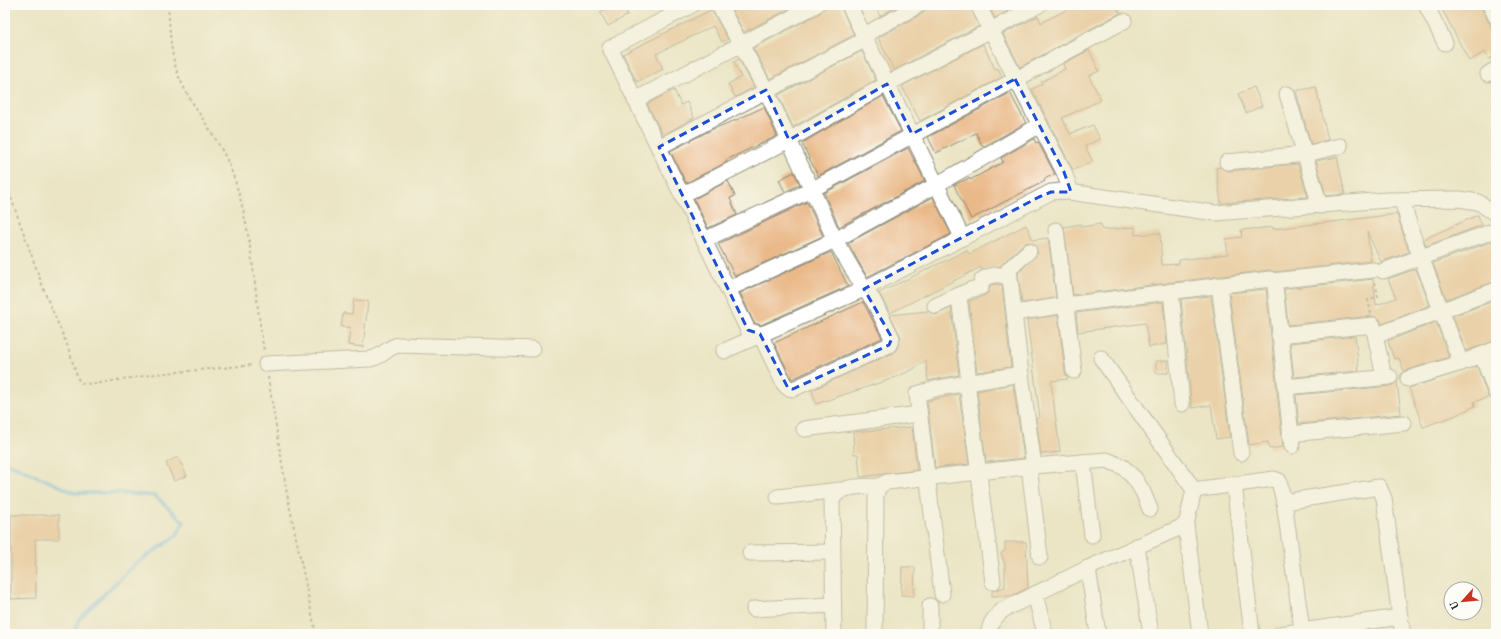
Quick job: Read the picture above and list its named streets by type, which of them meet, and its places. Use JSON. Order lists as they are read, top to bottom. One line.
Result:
{"north":"bottom left"}
